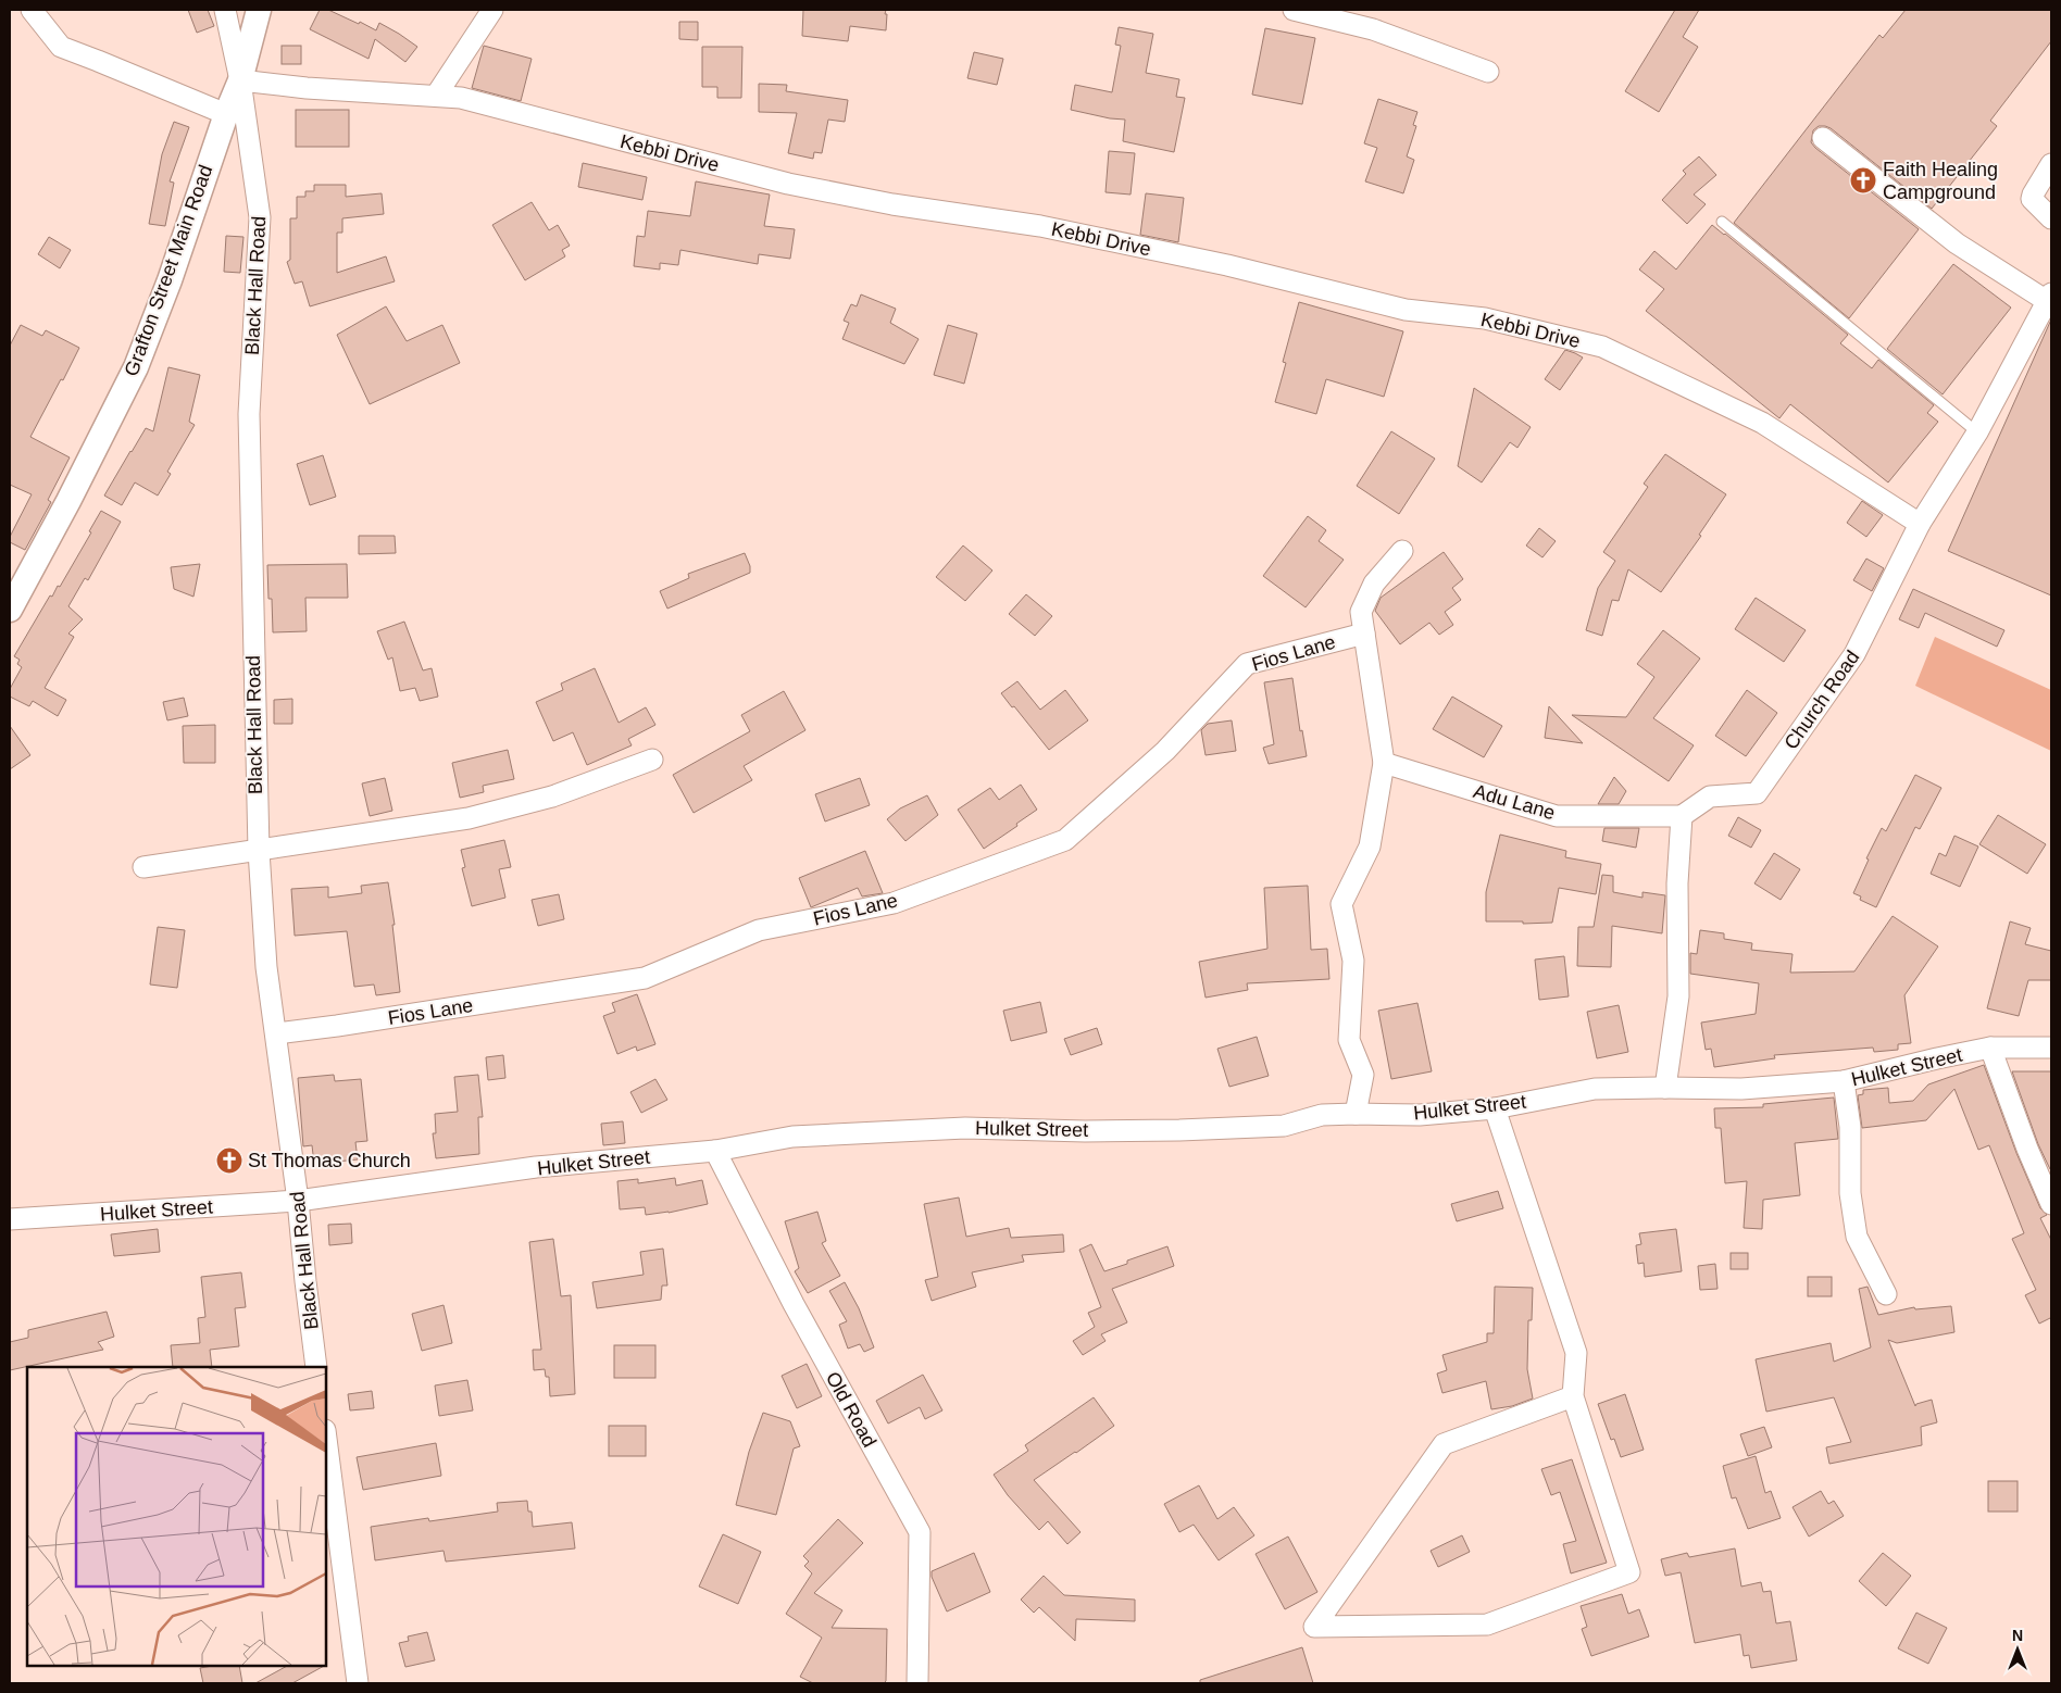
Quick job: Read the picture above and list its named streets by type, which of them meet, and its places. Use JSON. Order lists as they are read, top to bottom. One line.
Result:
{"streets":{"street":["Kebbi Drive","Grafton Street Main Road","Black Hall Road","Fios Lane","Church Road","Adu Lane","Hulket Street","Old Road"]},"crossings":[["Kebbi Drive","Grafton Street Main Road"],["Kebbi Drive","Black Hall Road"],["Kebbi Drive","Church Road"],["Grafton Street Main Road","Black Hall Road"],["Black Hall Road","Fios Lane"],["Black Hall Road","Hulket Street"],["Church Road","Adu Lane"],["Hulket Street","Old Road"]],"places":{"church":["Faith Healing Campground","St Thomas Church"]},"north":"top"}
